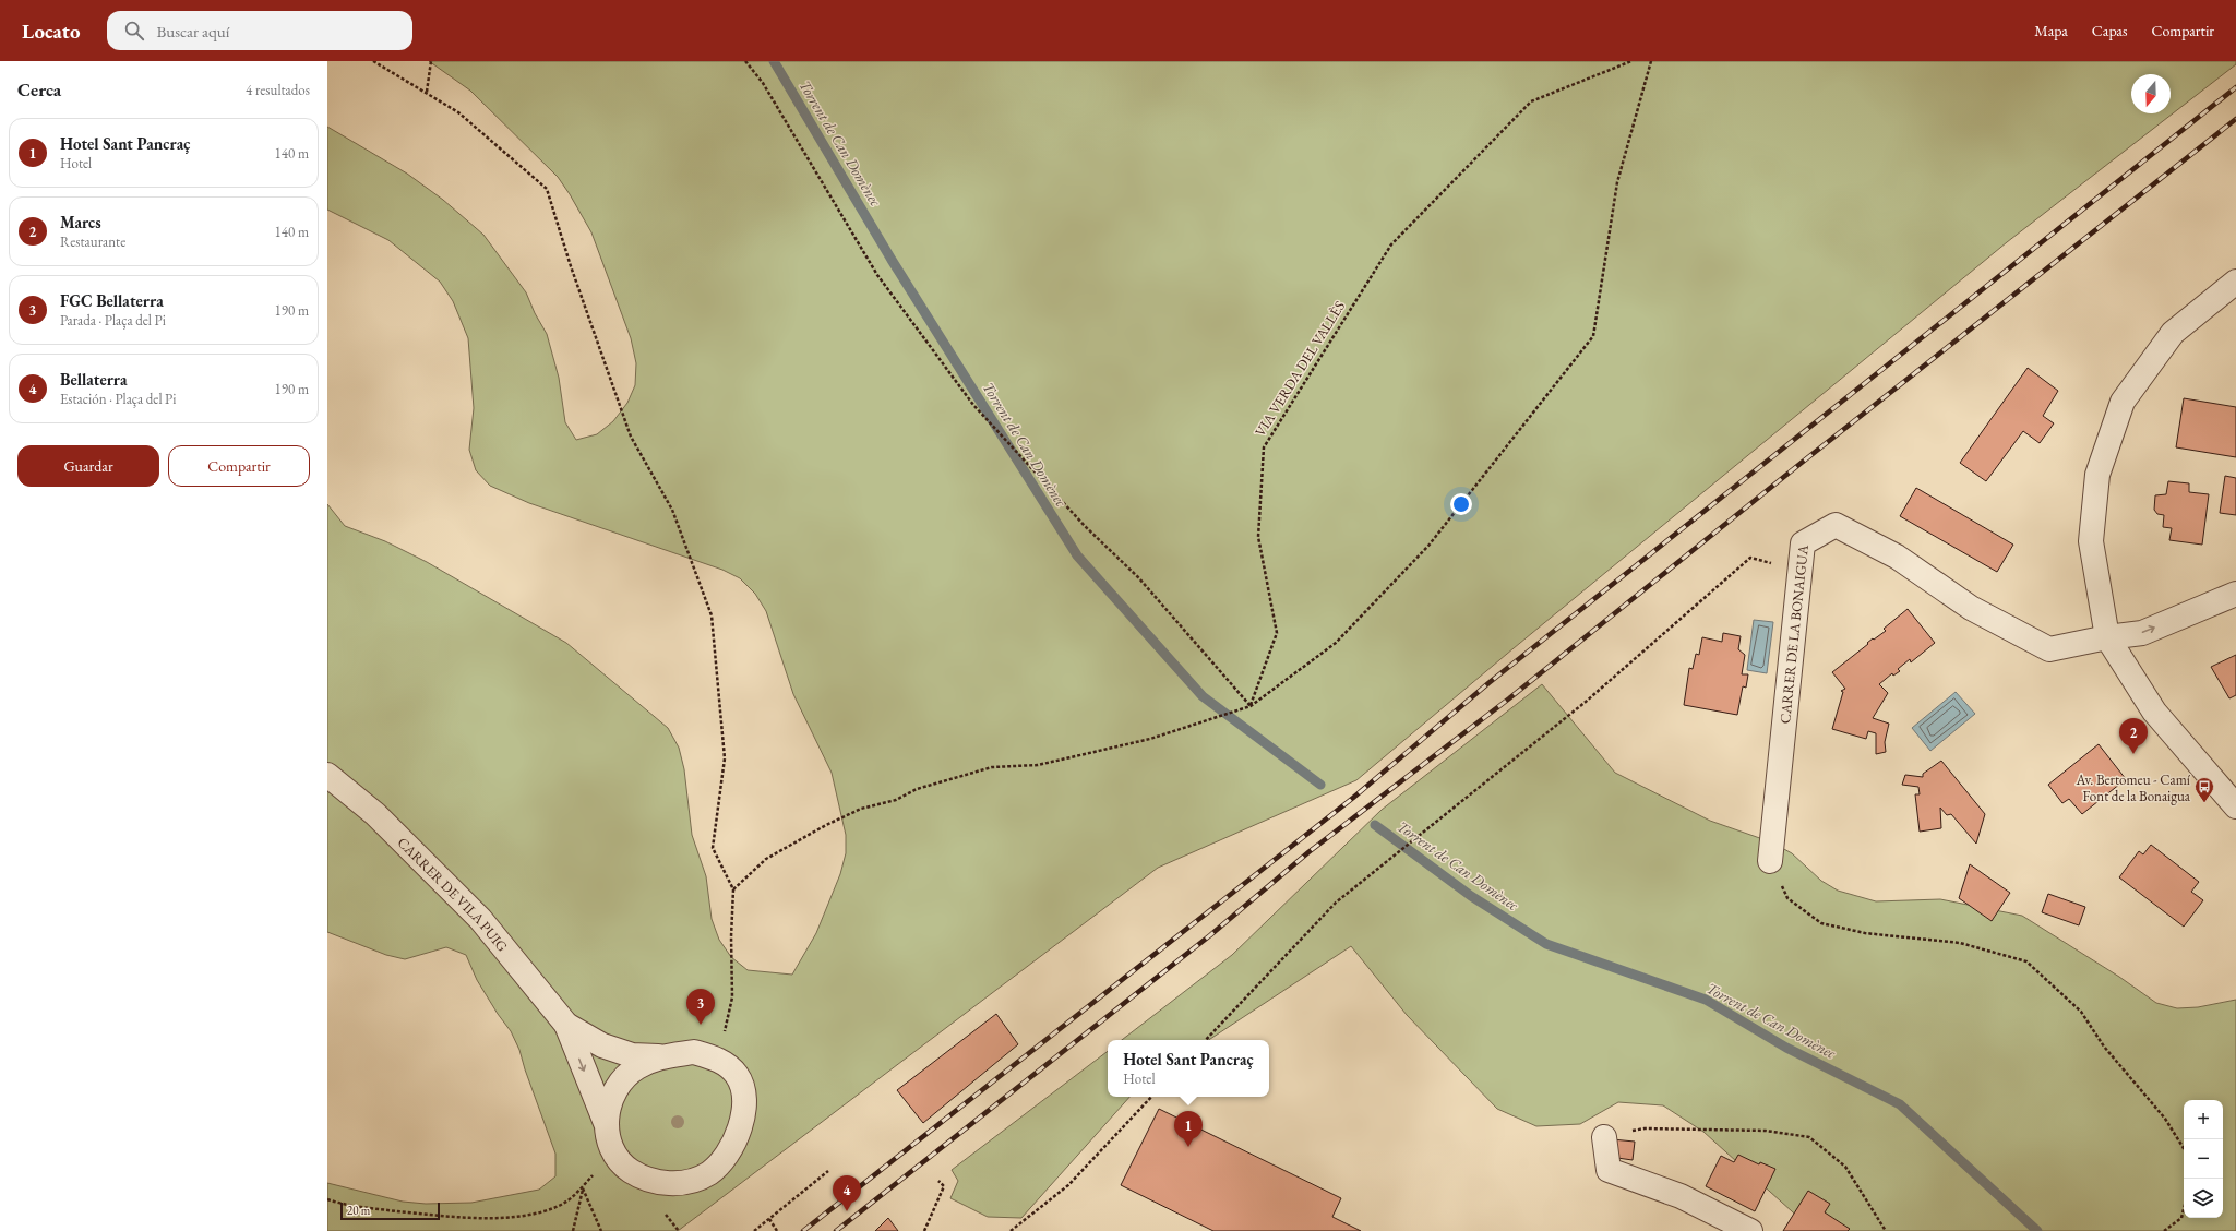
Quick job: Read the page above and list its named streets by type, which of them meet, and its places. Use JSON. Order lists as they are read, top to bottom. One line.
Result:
{"streets":{"street":["CARRER DE LA BONAIGUA","CARRER DE VILA PUIG"],"path":["VIA VERDA DEL VALLÈS"]},"water":["Torrent de Can Domènec"],"places":{"bus stop":["Av. Bertomeu - Camí Font de la Bonaigua"]},"scale_bar":"20 m","north":"bottom","page":{"header":"Locato","search":"Buscar aquí","nav":["Mapa","Capas","Compartir"],"heading":["Cerca","4 resultados"],"list":[{"mark":"1","name":"Hotel Sant Pancraç","note":"Hotel","value":"140 m"},{"mark":"2","name":"Marcs","note":"Restaurante","value":"140 m"},{"mark":"3","name":"FGC Bellaterra","note":"Parada · Plaça del Pi","value":"190 m"},{"mark":"4","name":"Bellaterra","note":"Estación · Plaça del Pi","value":"190 m"}],"buttons":["Guardar","Compartir"],"pins":["2","3","1","4"],"popup":["Hotel Sant Pancraç","Hotel"],"map_buttons":["+","−"],"scale":"20 m"}}
